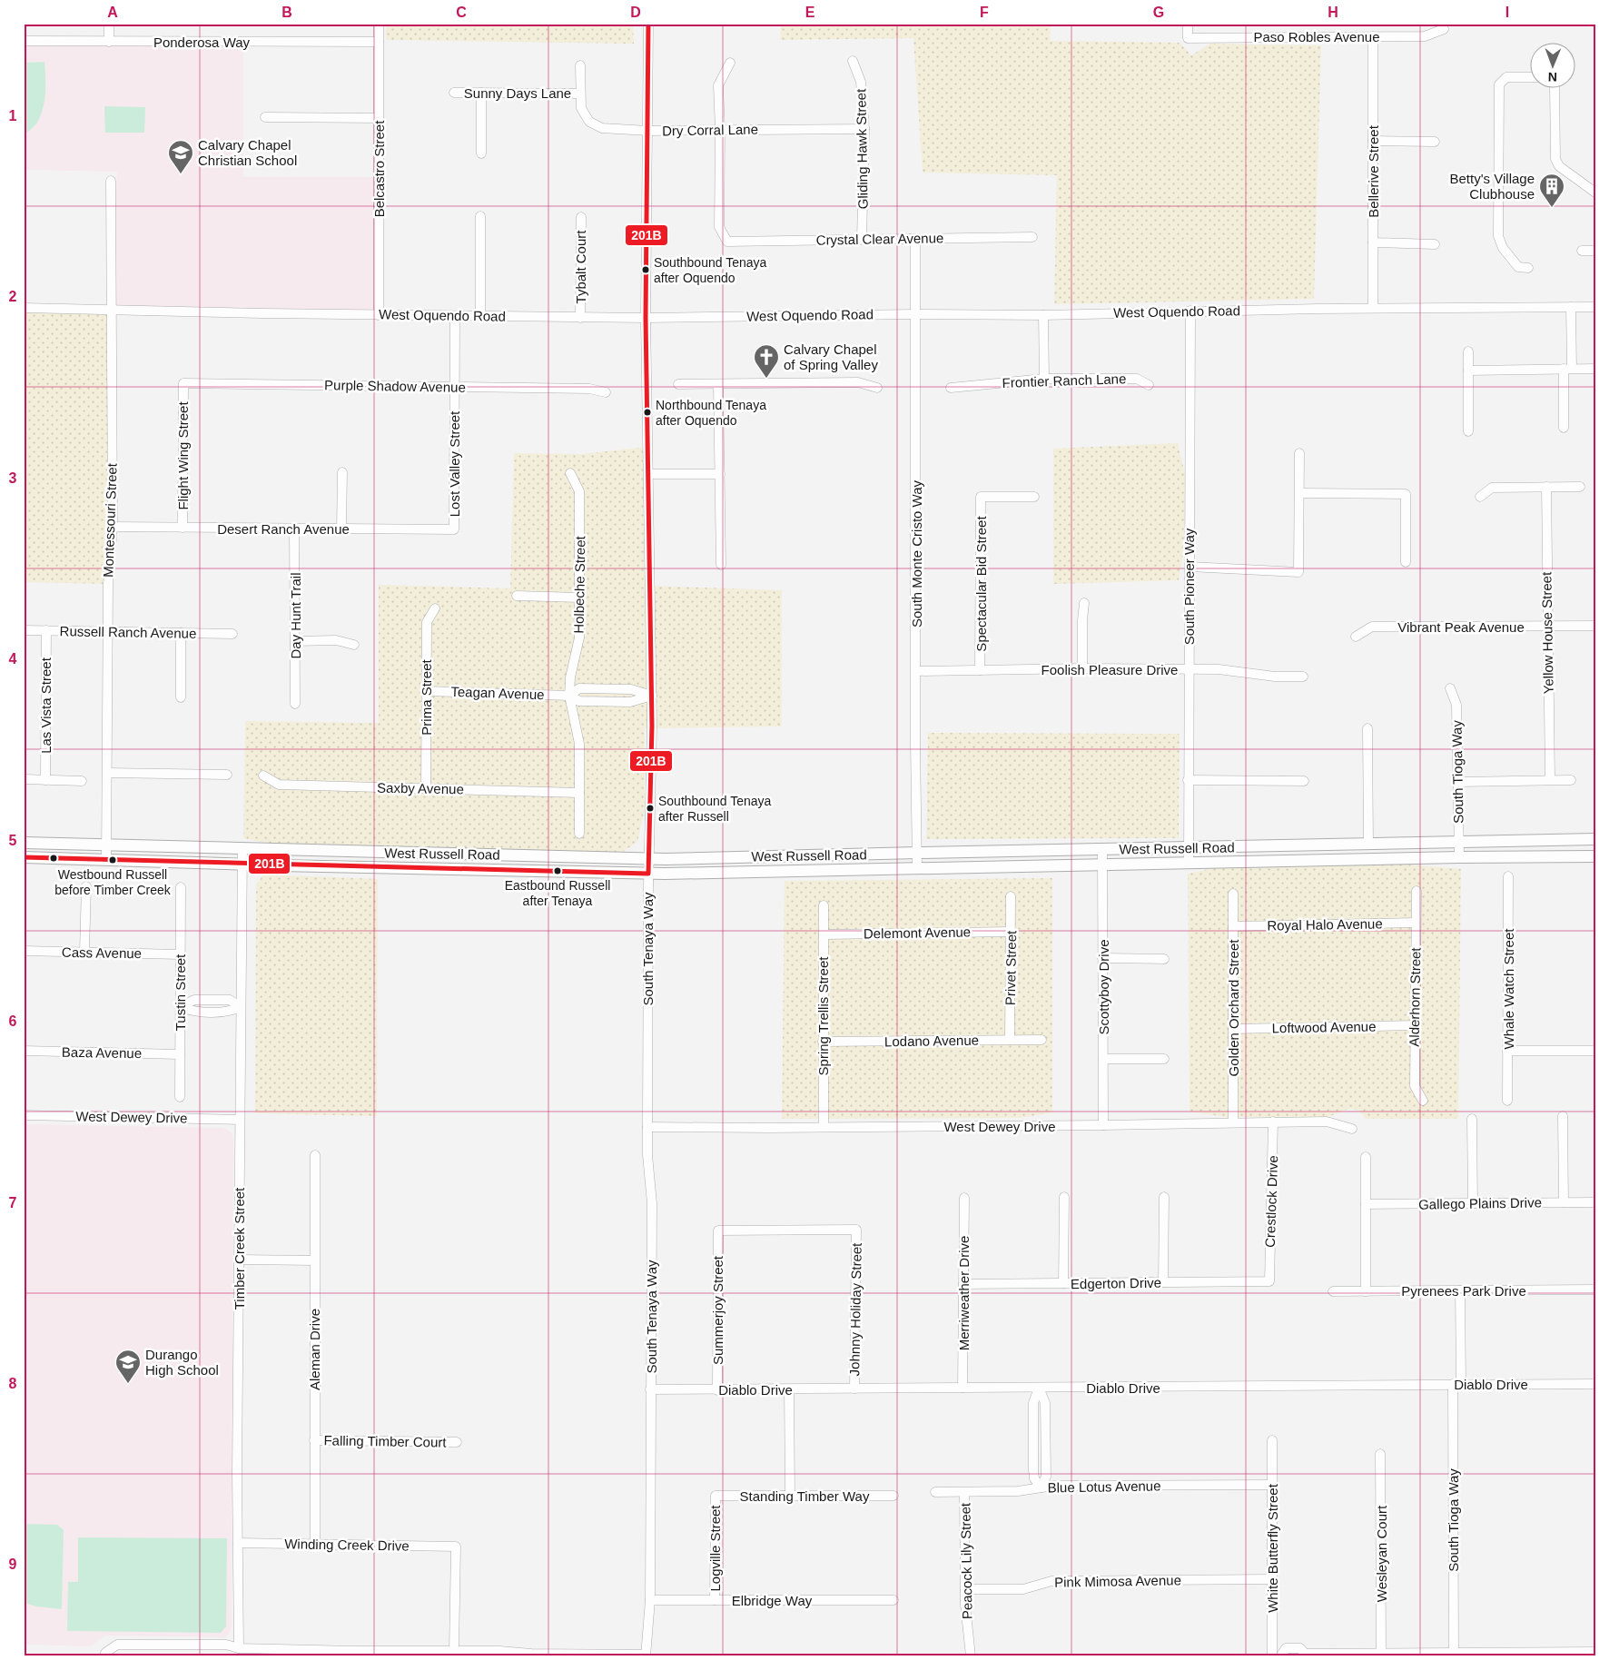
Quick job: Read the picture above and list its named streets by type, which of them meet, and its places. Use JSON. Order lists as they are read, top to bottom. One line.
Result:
{"streets":{"main road":["West Russell Road"],"street":["Paso Robles Avenue","Ponderosa Way","Sunny Days Lane","Dry Corral Lane","Gliding Hawk Street","Belcastro Street","Bellerive Street","Crystal Clear Avenue","Tybalt Court","West Oquendo Road","Frontier Ranch Lane","Purple Shadow Avenue","Flight Wing Street","Lost Valley Street","Montessouri Street","Desert Ranch Avenue","South Monte Cristo Way","Spectacular Bid Street","Holbeche Street","South Pioneer Way","Day Hunt Trail","Vibrant Peak Avenue","Russell Ranch Avenue","Yellow House Street","Foolish Pleasure Drive","Teagan Avenue","Prima Street","Las Vista Street","South Tioga Way","Saxby Avenue","Royal Halo Avenue","Delemont Avenue","South Tenaya Way","Cass Avenue","Privet Street","Scottyboy Drive","Whale Watch Street","Tustin Street","Alderhorn Street","Golden Orchard Street","Spring Trellis Street","Loftwood Avenue","Lodano Avenue","Baza Avenue","West Dewey Drive","Crestlock Drive","Gallego Plains Drive","Timber Creek Street","Edgerton Drive","Pyrenees Park Drive","Merriweather Drive","Johnny Holiday Street","Summerjoy Street","Aleman Drive","Diablo Drive","Falling Timber Court","Blue Lotus Avenue","Standing Timber Way","Winding Creek Drive","Logville Street","White Butterfly Street","Wesleyan Court","Peacock Lily Street","Pink Mimosa Avenue","Elbridge Way"]},"crossings":[["Paso Robles Avenue","Bellerive Street"],["Ponderosa Way","Belcastro Street"],["Sunny Days Lane","Dry Corral Lane"],["Dry Corral Lane","Gliding Hawk Street"],["Dry Corral Lane","Crystal Clear Avenue"],["Dry Corral Lane","South Tenaya Way"],["Gliding Hawk Street","Crystal Clear Avenue"],["Belcastro Street","West Oquendo Road"],["Bellerive Street","West Oquendo Road"],["Crystal Clear Avenue","South Monte Cristo Way"],["Tybalt Court","West Oquendo Road"],["West Oquendo Road","Lost Valley Street"],["West Oquendo Road","Montessouri Street"],["West Oquendo Road","South Monte Cristo Way"],["West Oquendo Road","South Pioneer Way"],["West Oquendo Road","South Tenaya Way"],["Purple Shadow Avenue","Flight Wing Street"],["Purple Shadow Avenue","Lost Valley Street"],["Flight Wing Street","Desert Ranch Avenue"],["Lost Valley Street","Desert Ranch Avenue"],["Montessouri Street","Desert Ranch Avenue"],["Montessouri Street","Russell Ranch Avenue"],["Montessouri Street","West Russell Road"],["Desert Ranch Avenue","Day Hunt Trail"],["South Monte Cristo Way","Foolish Pleasure Drive"],["South Monte Cristo Way","West Russell Road"],["Spectacular Bid Street","Foolish Pleasure Drive"],["Holbeche Street","Teagan Avenue"],["Holbeche Street","Saxby Avenue"],["South Pioneer Way","Foolish Pleasure Drive"],["South Pioneer Way","West Russell Road"],["Vibrant Peak Avenue","Yellow House Street"],["Russell Ranch Avenue","Las Vista Street"],["Teagan Avenue","Prima Street"],["Teagan Avenue","South Tenaya Way"],["Prima Street","Saxby Avenue"],["South Tioga Way","West Russell Road"],["South Tioga Way","Pyrenees Park Drive"],["South Tioga Way","Diablo Drive"],["West Russell Road","South Tenaya Way"],["West Russell Road","Scottyboy Drive"],["West Russell Road","Timber Creek Street"],["Royal Halo Avenue","Alderhorn Street"],["Royal Halo Avenue","Golden Orchard Street"],["Delemont Avenue","Privet Street"],["Delemont Avenue","Spring Trellis Street"],["South Tenaya Way","West Dewey Drive"],["South Tenaya Way","Diablo Drive"],["South Tenaya Way","Elbridge Way"],["Cass Avenue","Tustin Street"],["Privet Street","Lodano Avenue"],["Scottyboy Drive","West Dewey Drive"],["Tustin Street","Baza Avenue"],["Alderhorn Street","Loftwood Avenue"],["Golden Orchard Street","Loftwood Avenue"],["Golden Orchard Street","West Dewey Drive"],["Spring Trellis Street","Lodano Avenue"],["Spring Trellis Street","West Dewey Drive"],["West Dewey Drive","Crestlock Drive"],["West Dewey Drive","Timber Creek Street"],["Crestlock Drive","Edgerton Drive"],["Timber Creek Street","Winding Creek Drive"],["Edgerton Drive","Merriweather Drive"],["Merriweather Drive","Diablo Drive"],["Johnny Holiday Street","Summerjoy Street"],["Johnny Holiday Street","Diablo Drive"],["Summerjoy Street","Diablo Drive"],["Aleman Drive","Falling Timber Court"],["Aleman Drive","Winding Creek Drive"],["Blue Lotus Avenue","White Butterfly Street"],["Blue Lotus Avenue","Peacock Lily Street"],["Standing Timber Way","Logville Street"],["Logville Street","Elbridge Way"],["White Butterfly Street","Pink Mimosa Avenue"],["Peacock Lily Street","Pink Mimosa Avenue"]],"places":{"school or university":["Calvary Chapel Christian School","Durango High School"],"building":["Betty's Village Clubhouse"],"other":["Southbound Tenaya after Oquendo","Northbound Tenaya after Oquendo","Southbound Tenaya after Russell","Westbound Russell before Timber Creek","Eastbound Russell after Tenaya"],"church":["Calvary Chapel of Spring Valley"]},"lines":["transit line 201B"],"north":"bottom","grid":{"columns":["A","B","C","D","E","F","G","H","I"],"rows":["1","2","3","4","5","6","7","8","9"]}}
